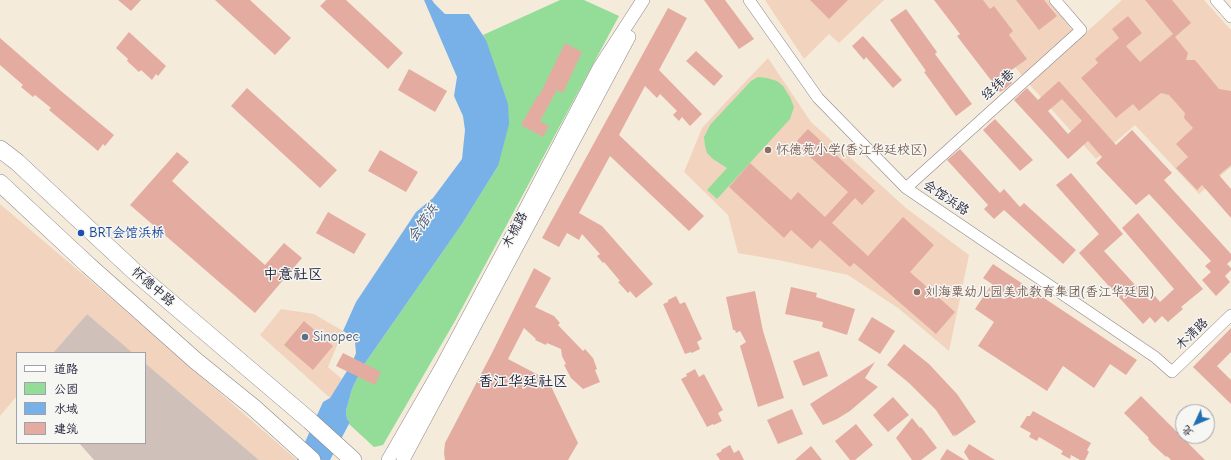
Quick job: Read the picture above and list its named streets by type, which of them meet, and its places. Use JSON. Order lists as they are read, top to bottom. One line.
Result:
{"streets":{"main road":["怀德中路"],"street":["经纬巷","会馆浜路","木梳路","木清路"]},"crossings":[["经纬巷","会馆浜路"],["会馆浜路","木清路"]],"districts":["中意社区","香江华廷社区"],"water":["会馆浜"],"places":["怀德苑小学(香江华廷校区)","BRT会馆浜桥","刘海粟幼儿园美术教育集团(香江华廷园)","Sinopec"],"legend":["道路","公园","水域","建筑"],"north":"bottom left"}
